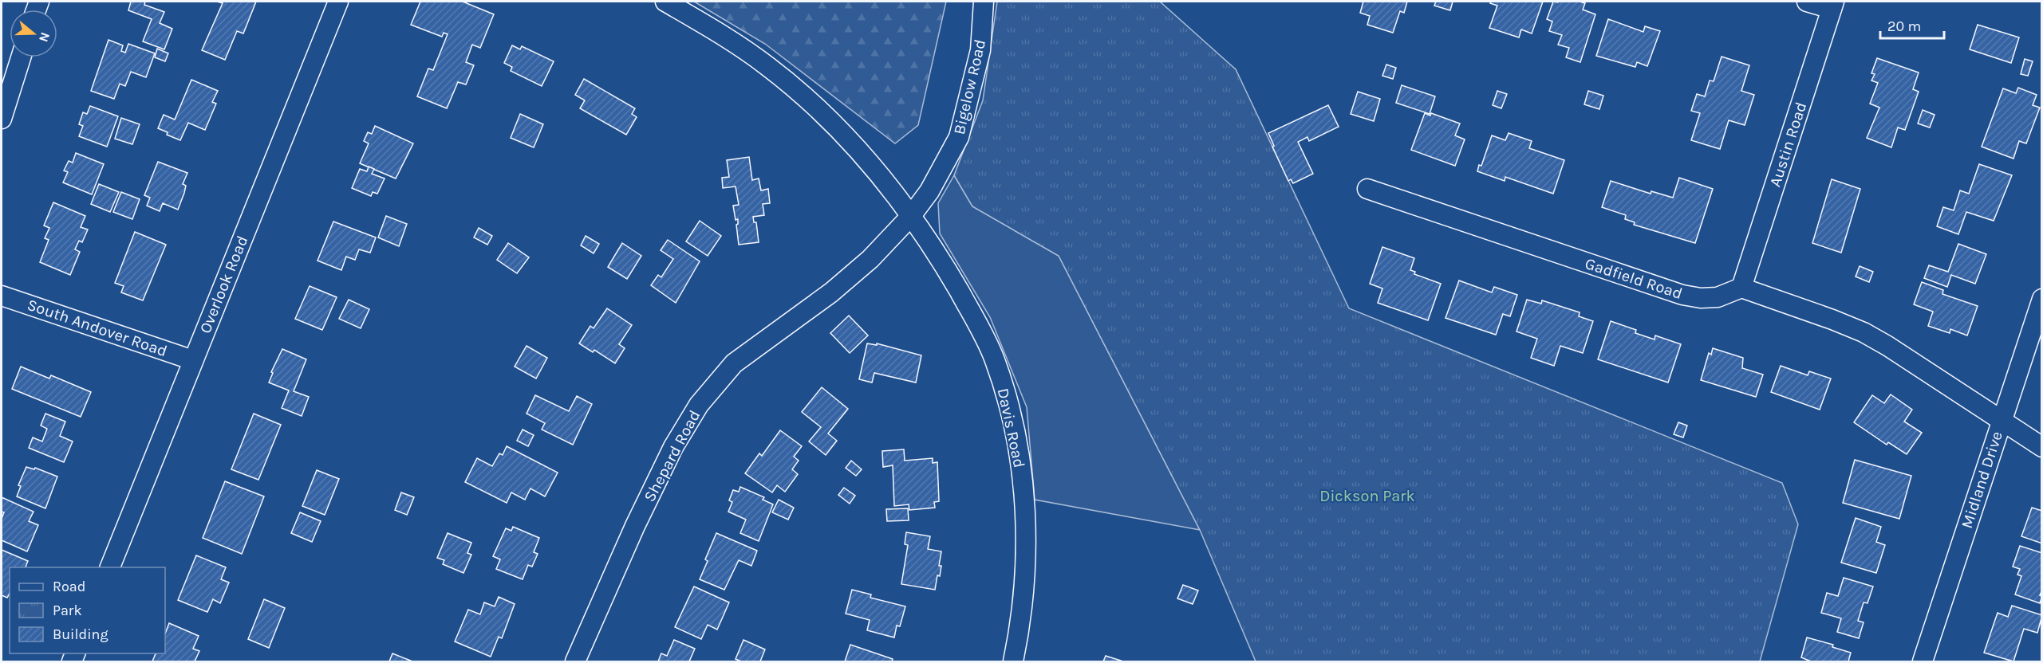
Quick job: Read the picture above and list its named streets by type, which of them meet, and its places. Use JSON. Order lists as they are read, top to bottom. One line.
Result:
{"streets":{"street":["Bigelow Road","Austin Road","Gadfield Road","Overlook Road","South Andover Road","Davis Road","Shepard Road","Midland Drive"]},"crossings":[["Bigelow Road","Davis Road"],["Bigelow Road","Shepard Road"],["Austin Road","Gadfield Road"],["Overlook Road","South Andover Road"],["Davis Road","Shepard Road"]],"parks":["Dickson Park"],"legend":["Road","Park","Building"],"scale_bar":"20 m","north":"right"}
